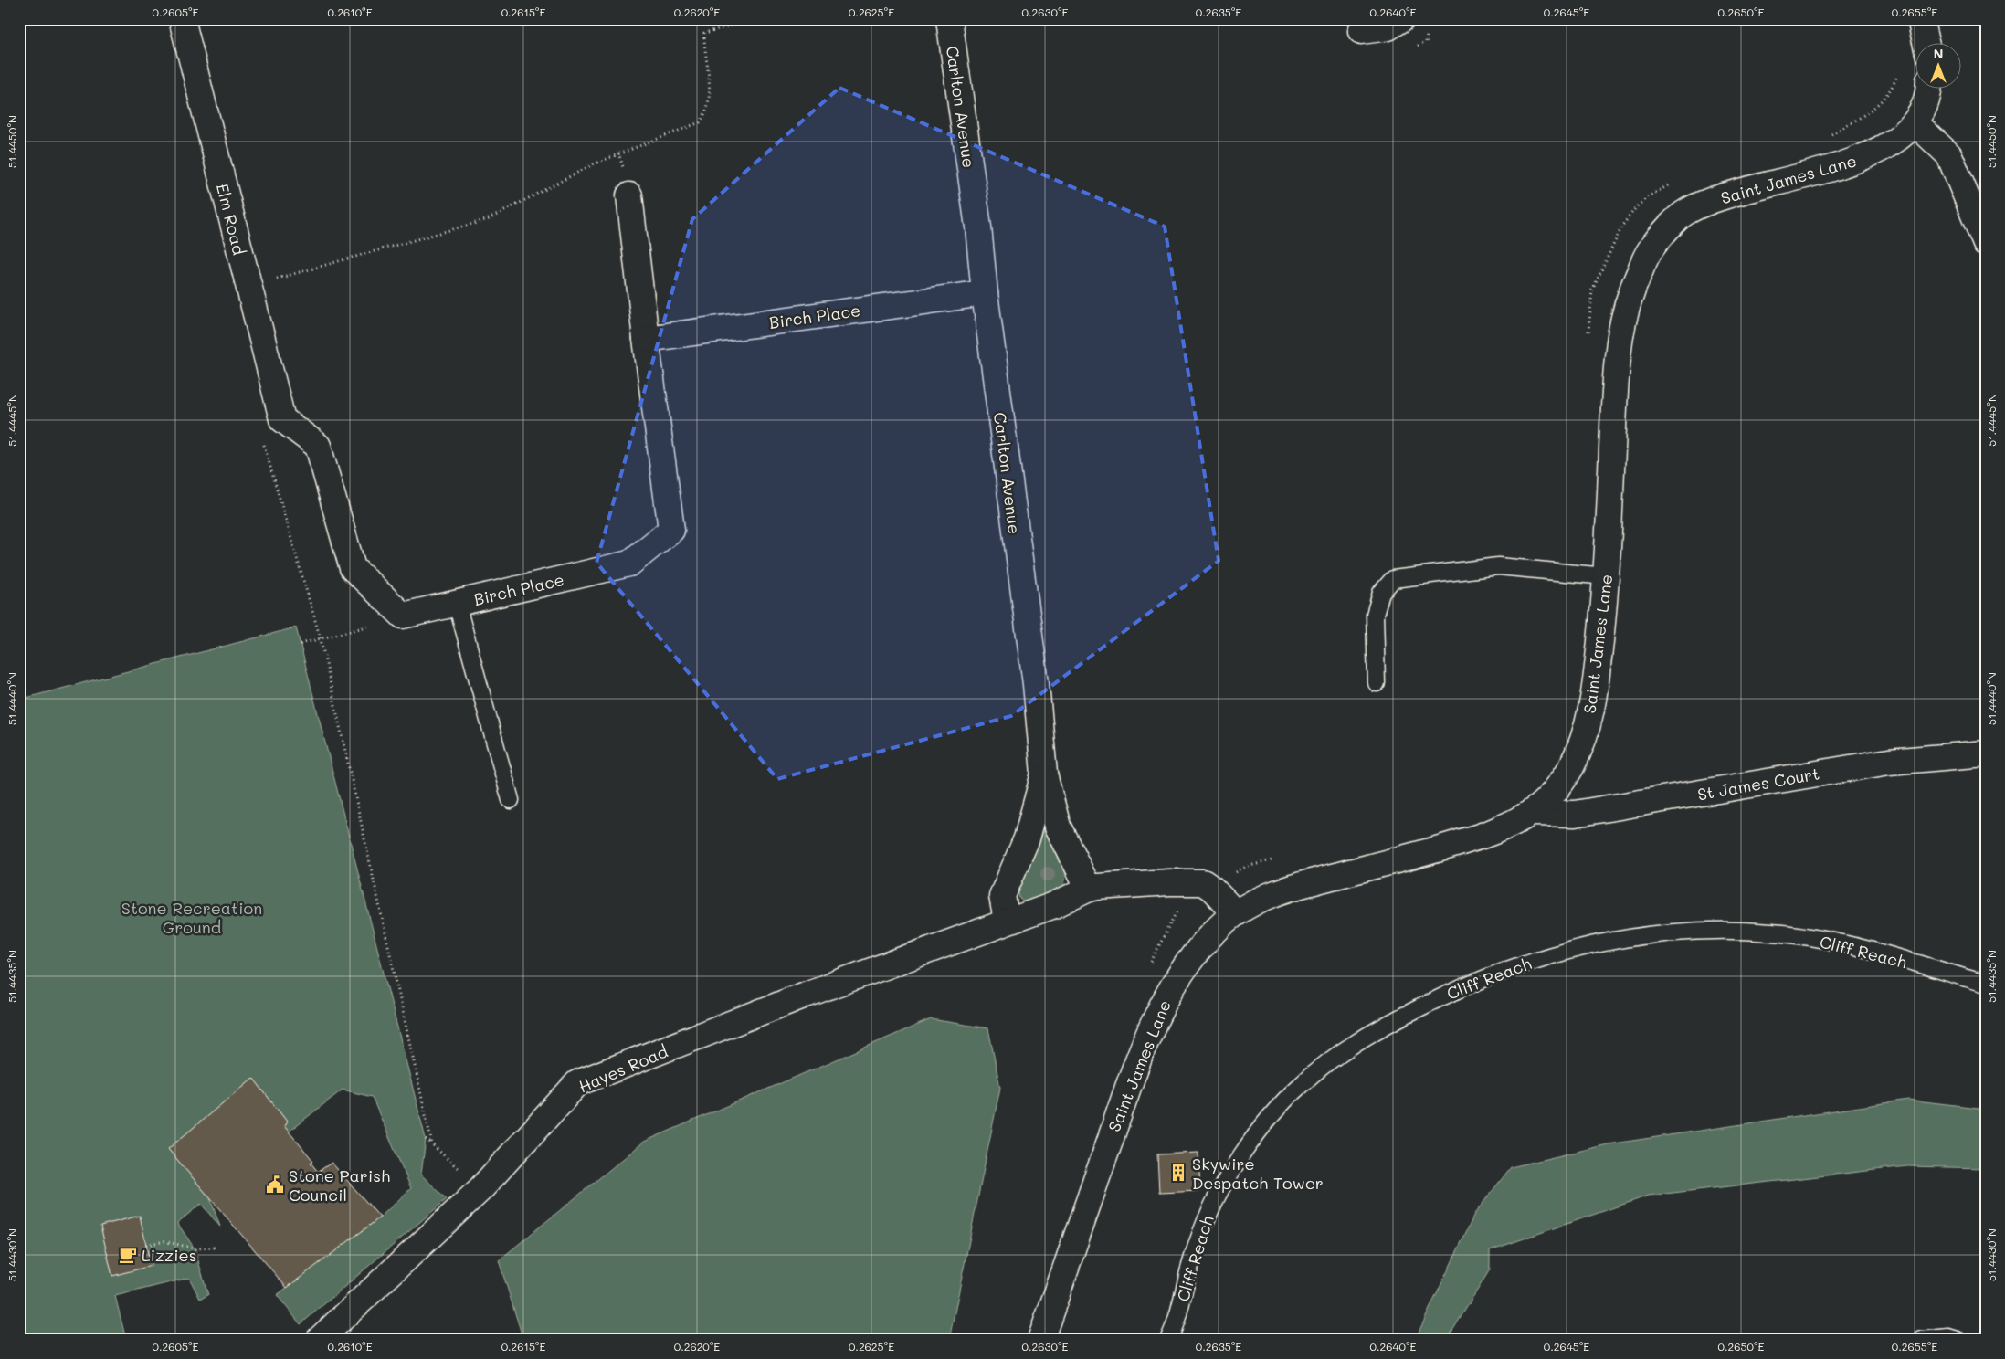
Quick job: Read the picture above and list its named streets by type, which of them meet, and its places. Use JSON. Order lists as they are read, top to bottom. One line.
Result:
{"streets":{"street":["Carlton Avenue","Saint James Lane","Elm Road","Birch Place","St James Court","Hayes Road"],"lane":["Cliff Reach"]},"crossings":[["Carlton Avenue","Birch Place"],["Carlton Avenue","Hayes Road"],["Saint James Lane","St James Court"]],"parks":["Stone Recreation Ground"],"places":{"building":["Skywire Despatch Tower"],"public building":["Stone Parish Council"],"cafe":["Lizzies"]},"north":"top","coordinates":["0.2605°E","0.2610°E","0.2615°E","0.2620°E","0.2625°E","0.2630°E","0.2635°E","0.2640°E","0.2645°E","0.2650°E","0.2655°E","51.4450°N","51.4445°N","51.4440°N","51.4435°N","51.4430°N"]}
